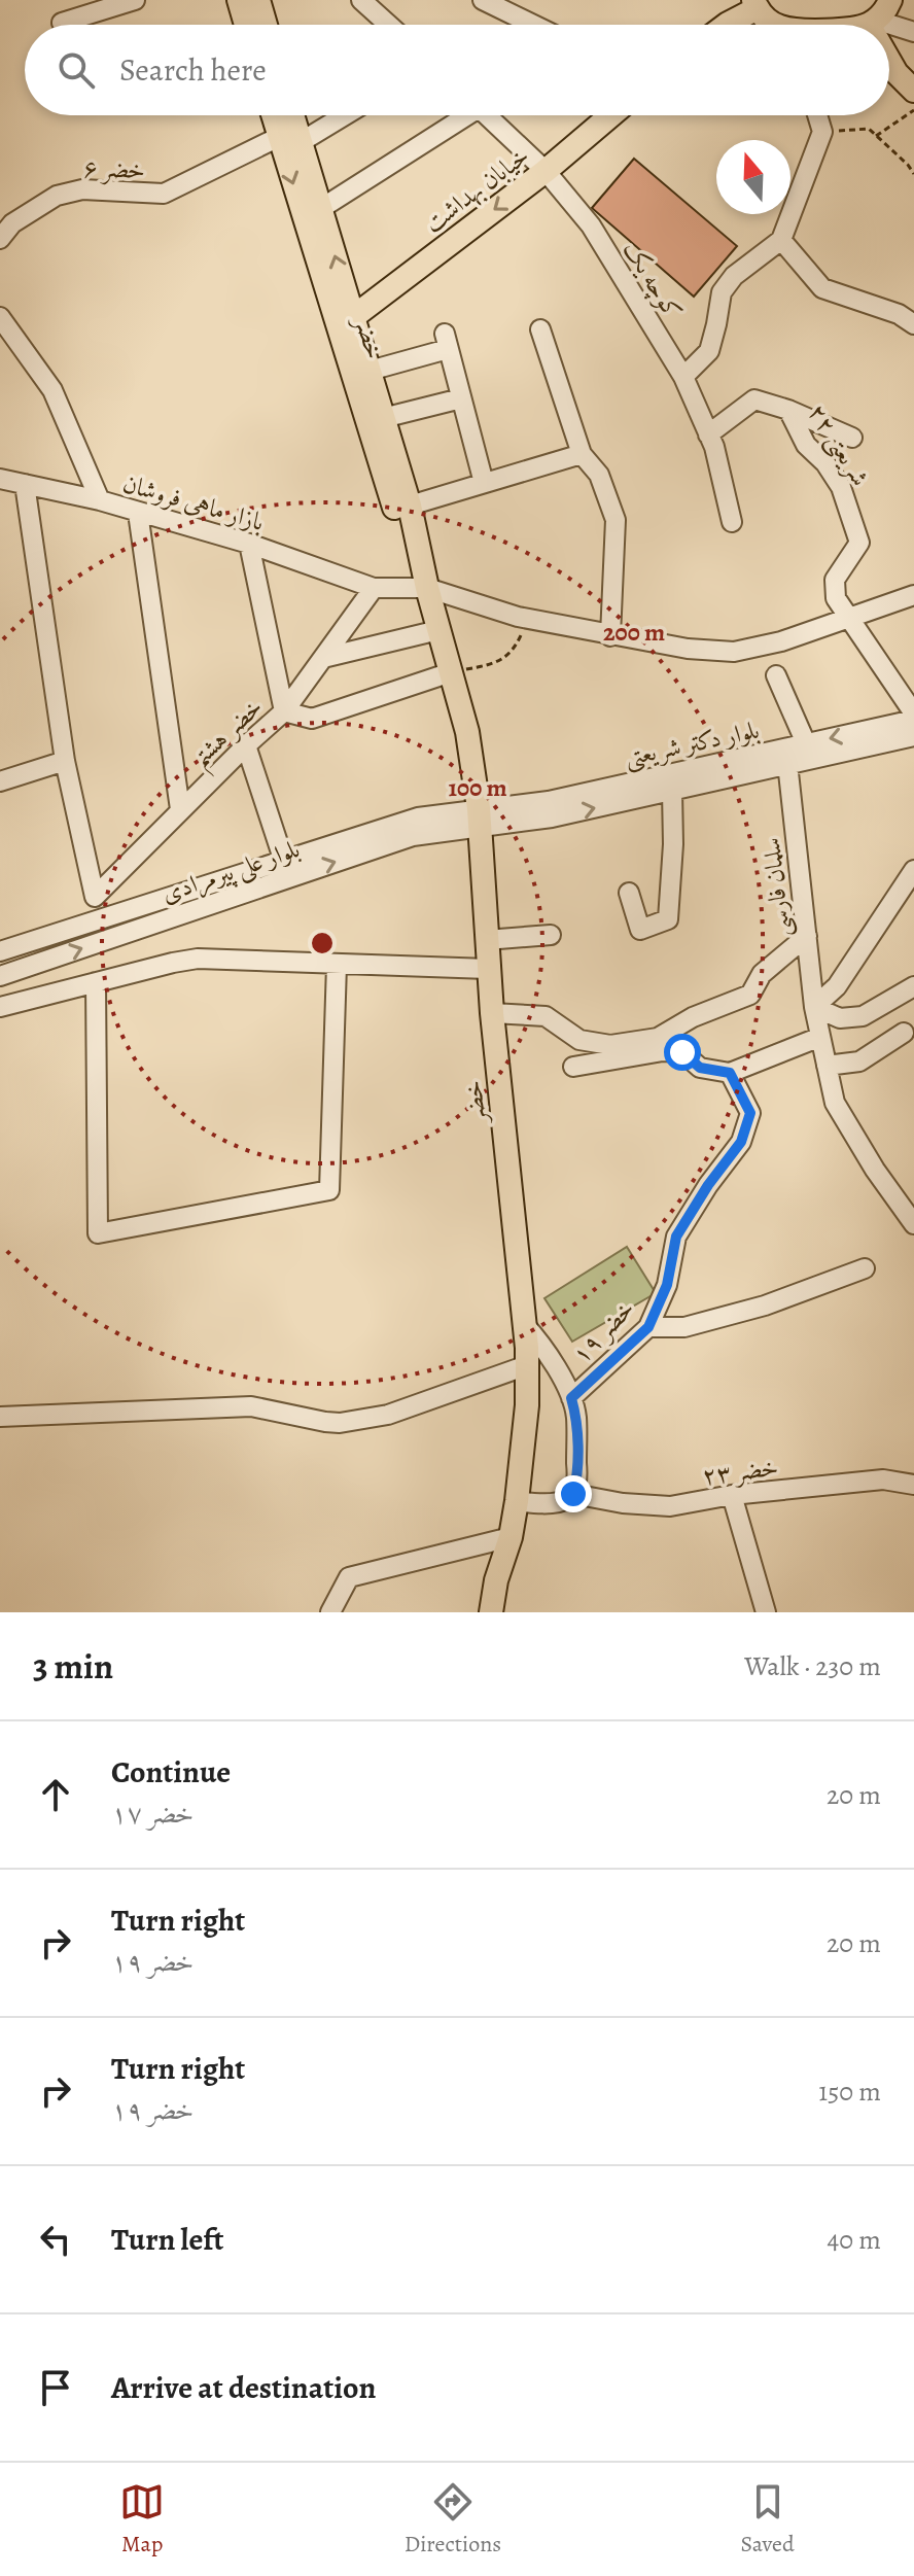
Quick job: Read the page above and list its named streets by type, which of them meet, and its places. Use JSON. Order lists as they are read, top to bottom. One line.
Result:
{"streets":{"main road":["خیابان بهداشت","خضر"],"street":["خضر ۶","کوچه یک","شریعتی ۲۲","بازار ماهی فروشان","خضر هشتم","بلوار دکتر شریعتی","بلوار علی پیرمرادی","سلمان فارسی","خضر ۱۹","خضر ۲۳"]},"crossings":[["خضر ۶","خضر"],["خیابان بهداشت","کوچه یک"],["خیابان بهداشت","خضر"],["کوچه یک","شریعتی ۲۲"],["خضر","بازار ماهی فروشان"],["خضر","بلوار دکتر شریعتی"],["خضر","بلوار علی پیرمرادی"],["شریعتی ۲۲","بازار ماهی فروشان"],["شریعتی ۲۲","بلوار دکتر شریعتی"],["بازار ماهی فروشان","خضر هشتم"],["بلوار دکتر شریعتی","بلوار علی پیرمرادی"],["بلوار دکتر شریعتی","سلمان فارسی"]],"one_way":["خیابان بهداشت"],"north":"top","page":{"search":"Search here","heading":["3 min","Walk · 230 m"],"list":[["Continue","خضر ۱۷","20 m"],["Turn right","خضر ۱۹","20 m"],["Turn right","خضر ۱۹","150 m"],["Turn left","40 m"],"Arrive at destination"],"nav":["Map","Directions","Saved"]},"rings":["200 m","100 m"]}
